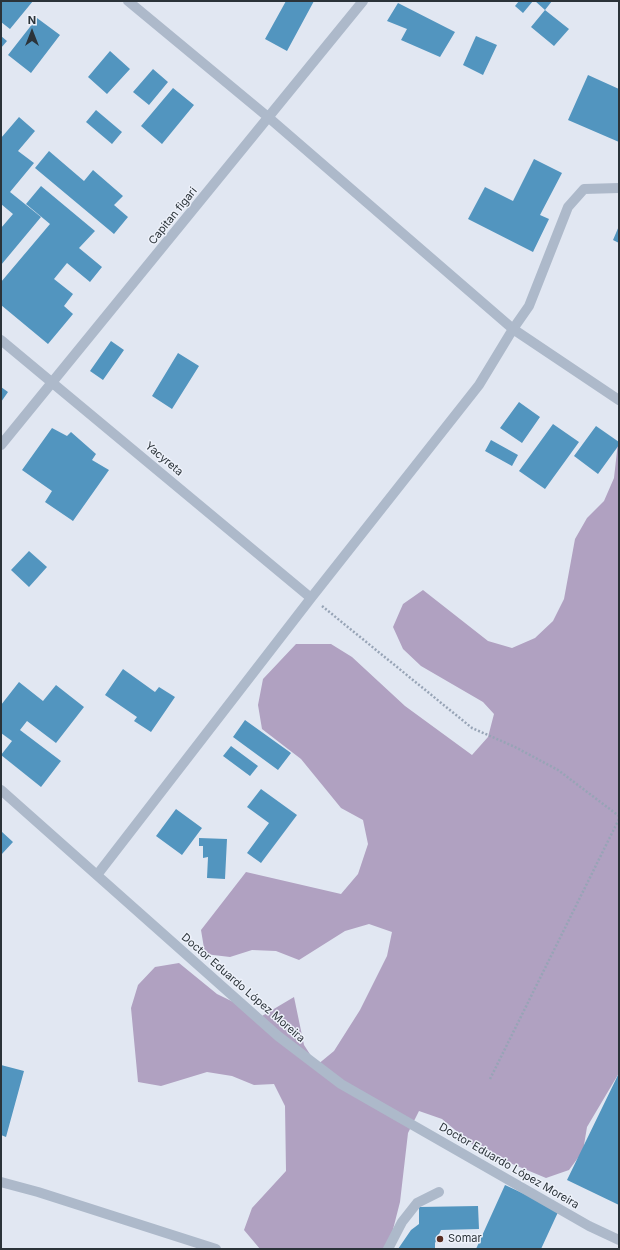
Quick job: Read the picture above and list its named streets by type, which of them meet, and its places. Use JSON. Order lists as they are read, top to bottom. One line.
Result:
{"streets":{"street":["Capitan figari","Yacyreta","Doctor Eduardo López Moreira"]},"crossings":[["Capitan figari","Yacyreta"]],"places":["Somar"],"north":"top"}
